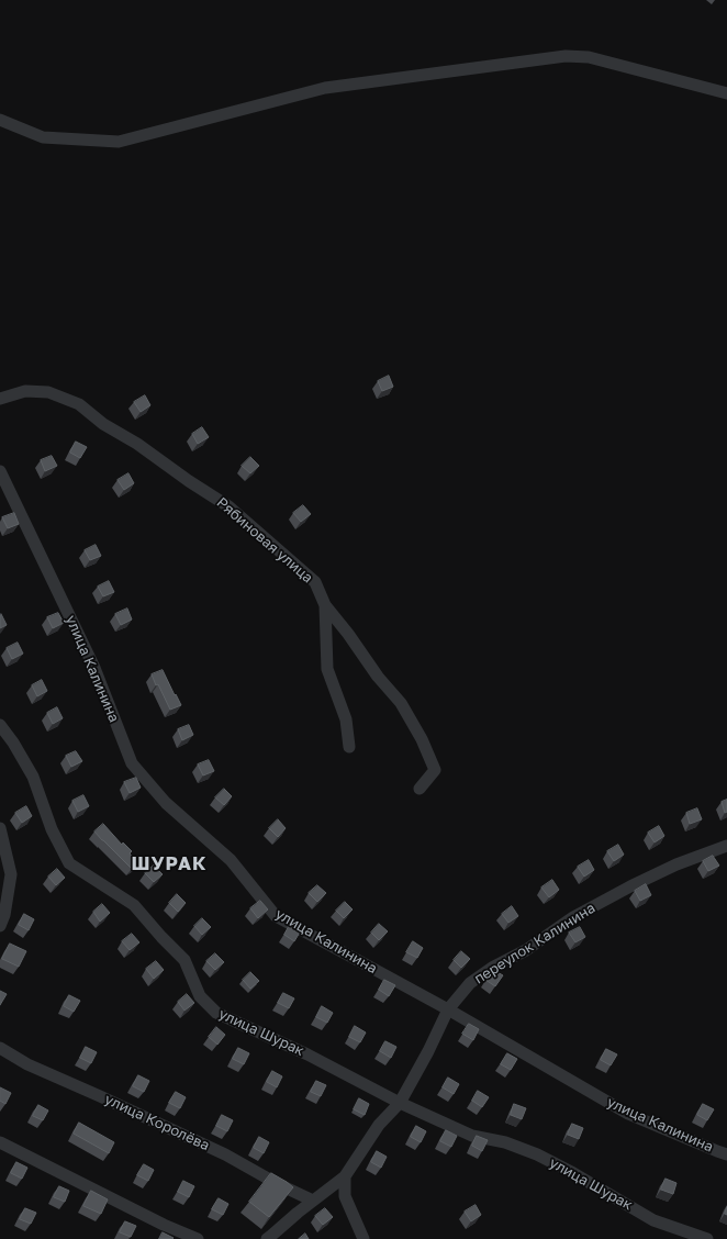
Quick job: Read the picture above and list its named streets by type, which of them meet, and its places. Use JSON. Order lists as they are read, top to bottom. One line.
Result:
{"streets":{"street":["Рябиновая улица","улица Калинина","переулок Калинина","улица Шурак","улица Королёва"]},"crossings":[["улица Калинина","переулок Калинина"],["переулок Калинина","улица Шурак"]],"districts":["ШУРАК"]}
